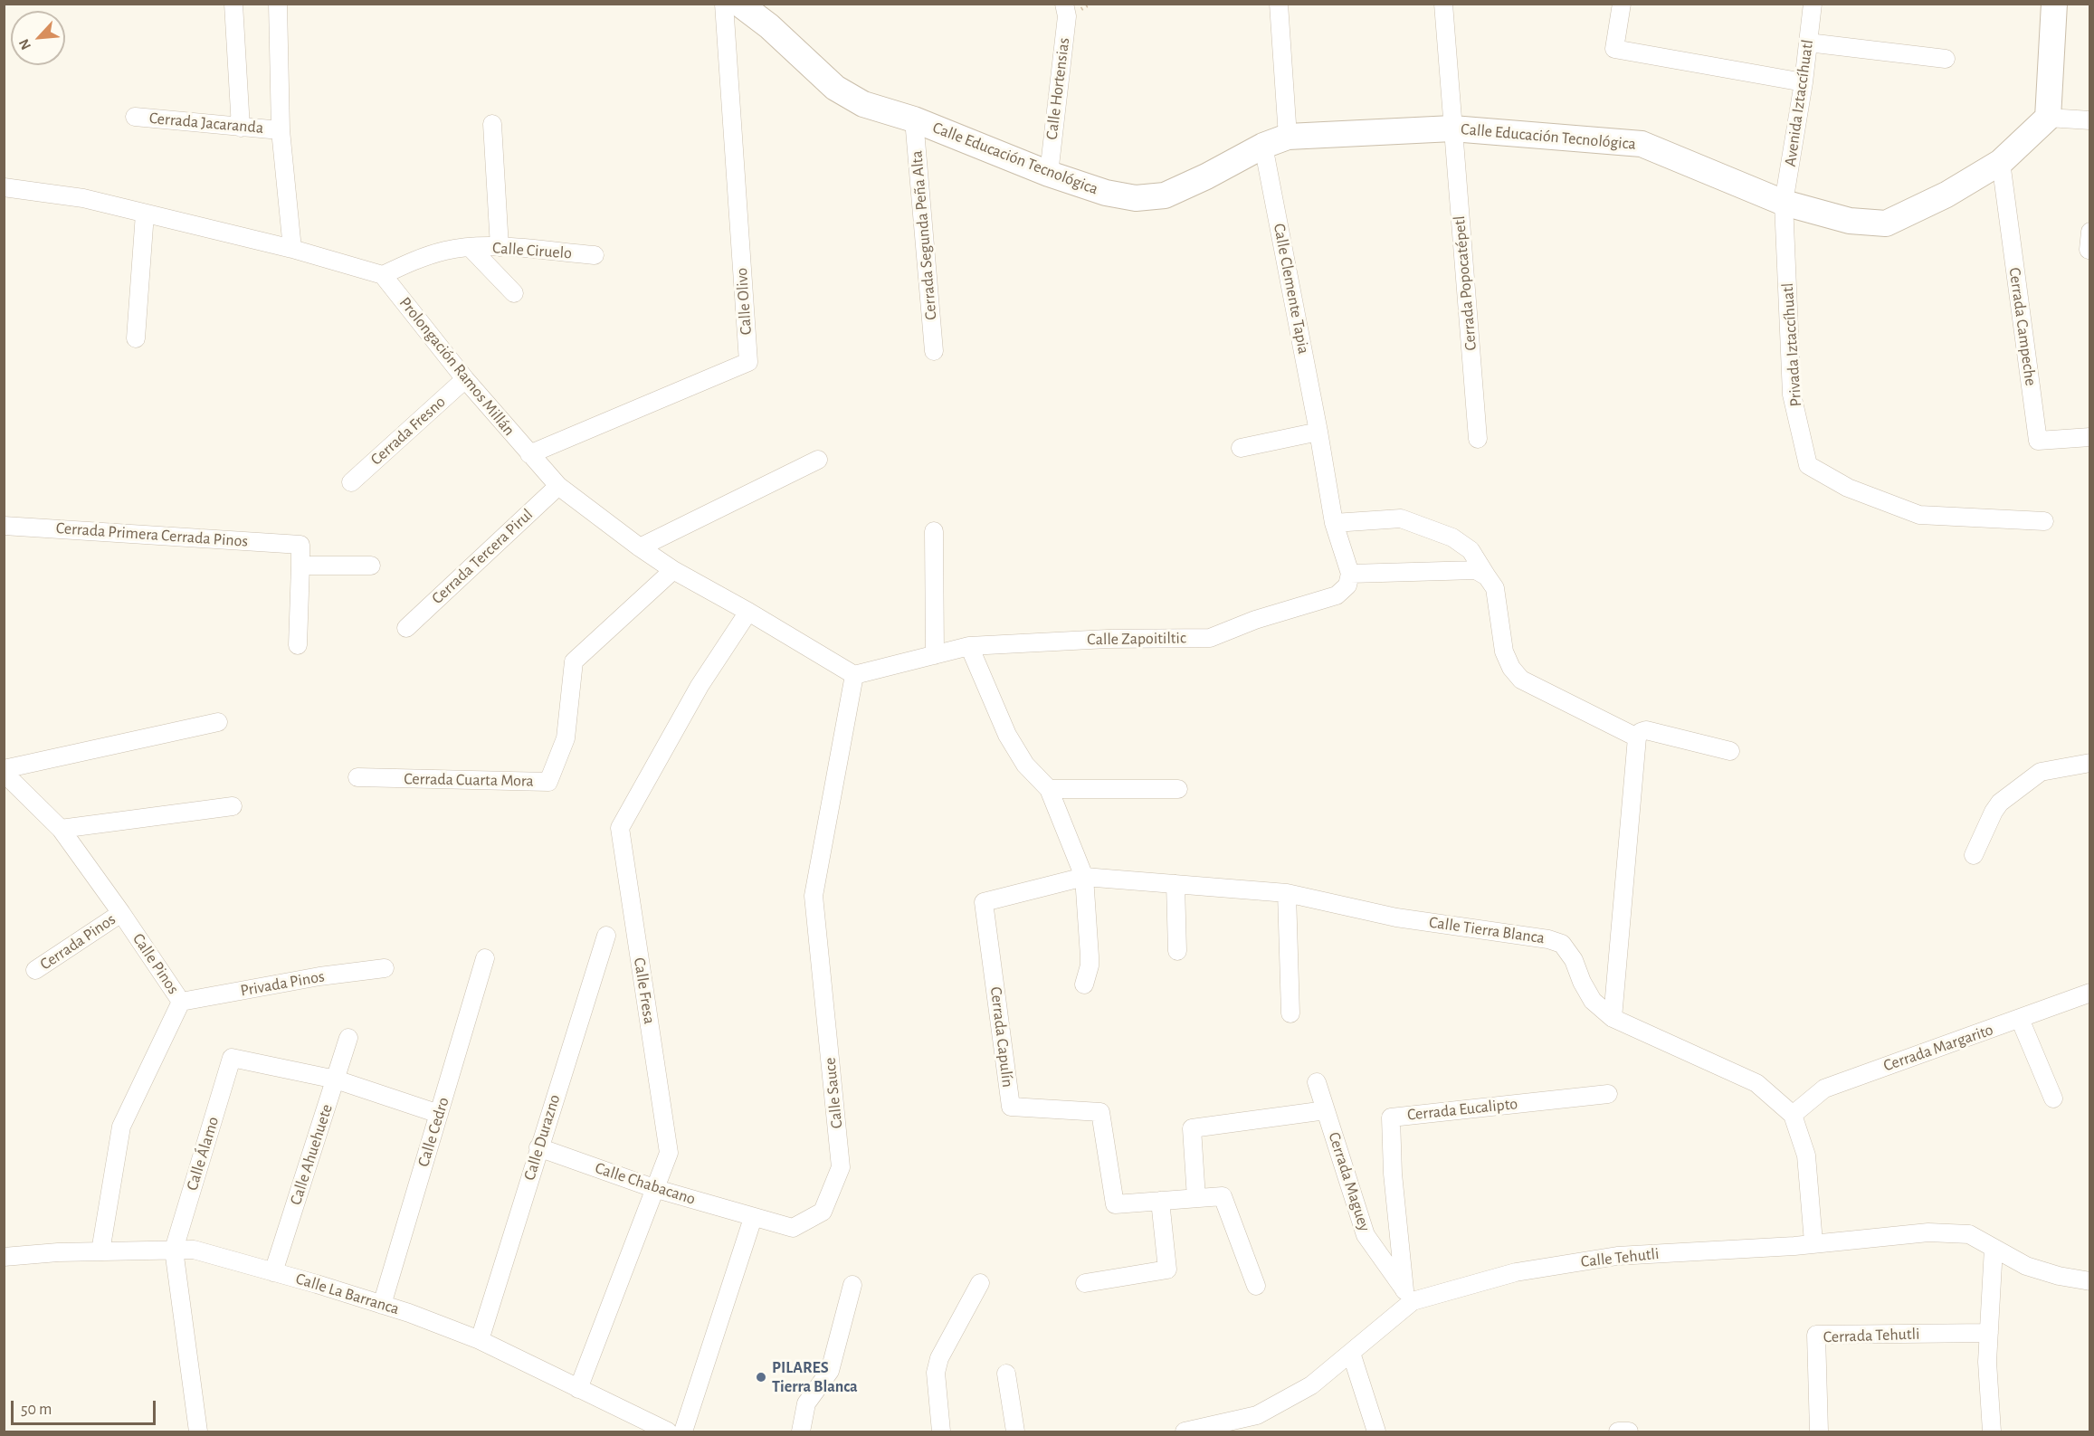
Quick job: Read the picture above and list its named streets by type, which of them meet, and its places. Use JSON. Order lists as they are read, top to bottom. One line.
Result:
{"streets":{"street":["Calle Hortensias","Avenida Iztaccíhuatl","Cerrada Jacaranda","Calle Educación Tecnológica","Cerrada Segunda Peña Alta","Calle Ciruelo","Cerrada Popocatépetl","Calle Clemente Tapia","Calle Olivo","Cerrada Campeche","Privada Iztaccíhuatl","Prolongación Ramos Millán","Cerrada Fresno","Cerrada Primera Cerrada Pinos","Cerrada Tercera Pirul","Calle Zapoitiltic","Cerrada Cuarta Mora","Calle Tierra Blanca","Cerrada Pinos","Calle Pinos","Privada Pinos","Calle Fresa","Cerrada Capulín","Cerrada Margarito","Calle Sauce","Cerrada Eucalipto","Calle Cedro","Calle Durazno","Calle Álamo","Calle Ahuehuete","Cerrada Maguey","Calle Chabacano","Calle Tehutli","Calle La Barranca","Cerrada Tehutli"]},"crossings":[["Calle Hortensias","Calle Educación Tecnológica"],["Avenida Iztaccíhuatl","Calle Educación Tecnológica"],["Avenida Iztaccíhuatl","Privada Iztaccíhuatl"],["Calle Educación Tecnológica","Cerrada Segunda Peña Alta"],["Calle Educación Tecnológica","Cerrada Popocatépetl"],["Calle Educación Tecnológica","Calle Clemente Tapia"],["Calle Educación Tecnológica","Cerrada Campeche"],["Calle Educación Tecnológica","Privada Iztaccíhuatl"],["Calle Ciruelo","Prolongación Ramos Millán"],["Calle Olivo","Prolongación Ramos Millán"],["Prolongación Ramos Millán","Cerrada Fresno"],["Prolongación Ramos Millán","Cerrada Tercera Pirul"],["Prolongación Ramos Millán","Calle Zapoitiltic"],["Prolongación Ramos Millán","Cerrada Cuarta Mora"],["Prolongación Ramos Millán","Calle Fresa"],["Prolongación Ramos Millán","Calle Sauce"],["Calle Zapoitiltic","Calle Sauce"],["Calle Tierra Blanca","Cerrada Capulín"],["Calle Tierra Blanca","Cerrada Margarito"],["Cerrada Pinos","Calle Pinos"],["Calle Pinos","Privada Pinos"],["Calle Pinos","Calle La Barranca"],["Calle Fresa","Calle Chabacano"],["Calle Fresa","Calle La Barranca"],["Calle Sauce","Calle Chabacano"],["Cerrada Eucalipto","Cerrada Maguey"],["Cerrada Eucalipto","Calle Tehutli"],["Calle Cedro","Calle La Barranca"],["Calle Durazno","Calle Chabacano"],["Calle Durazno","Calle La Barranca"],["Calle Álamo","Calle Ahuehuete"],["Calle Álamo","Calle La Barranca"],["Calle Ahuehuete","Calle La Barranca"],["Cerrada Maguey","Calle Tehutli"]],"places":["PILARES Tierra Blanca"],"scale_bar":"50 m","north":"bottom left"}
